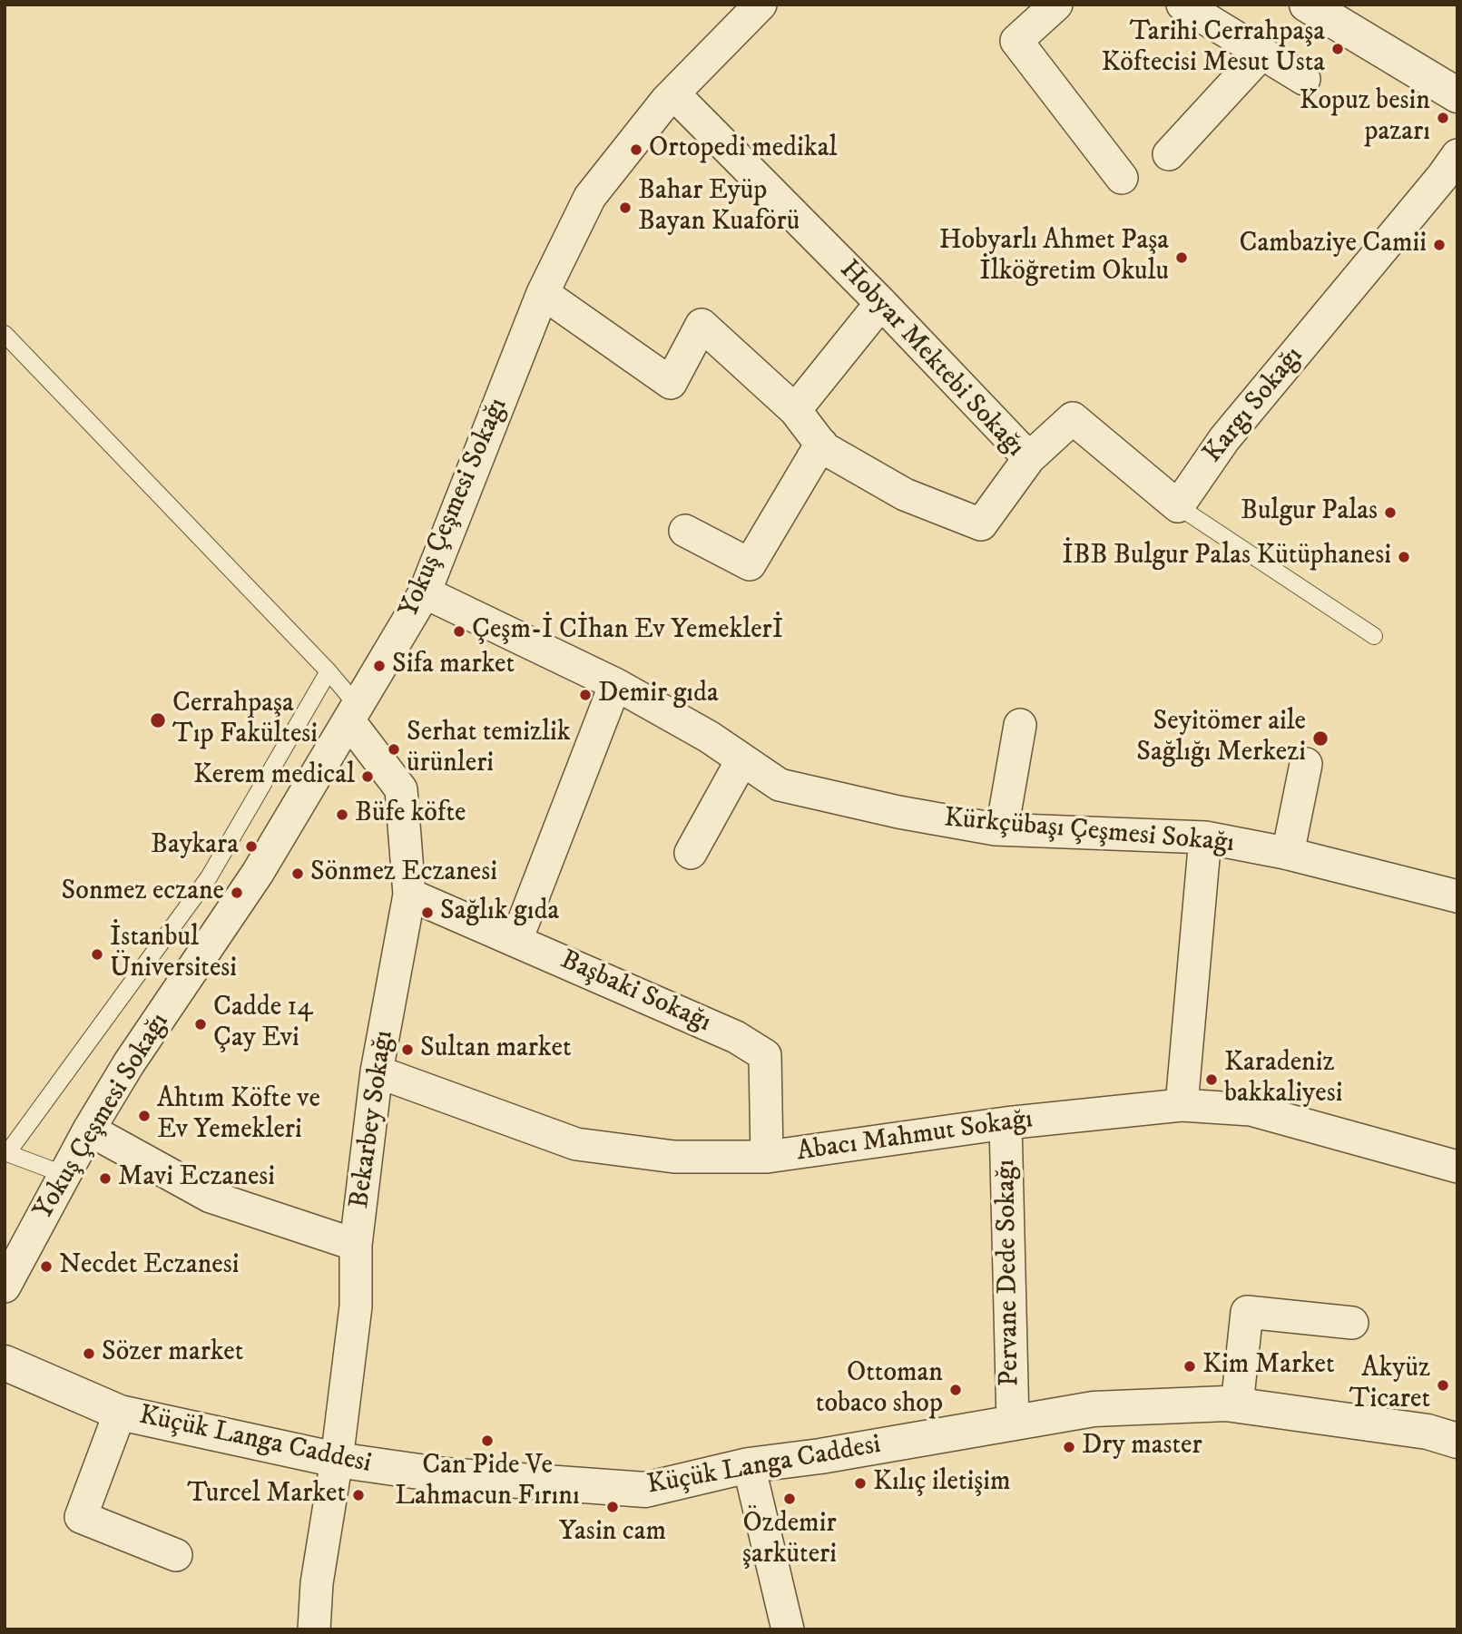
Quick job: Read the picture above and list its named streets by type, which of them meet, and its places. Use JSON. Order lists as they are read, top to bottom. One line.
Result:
{"streets":{"street":["Hobyar Mektebi Sokağı","Kargı Sokağı","Yokuş Çeşmesi Sokağı","Kürkçübaşı Çeşmesi Sokağı","Başbaki Sokağı","Bekarbey Sokağı","Abacı Mahmut Sokağı","Pervane Dede Sokağı","Küçük Langa Caddesi"]},"crossings":[["Hobyar Mektebi Sokağı","Yokuş Çeşmesi Sokağı"],["Yokuş Çeşmesi Sokağı","Kürkçübaşı Çeşmesi Sokağı"],["Yokuş Çeşmesi Sokağı","Bekarbey Sokağı"],["Başbaki Sokağı","Bekarbey Sokağı"],["Başbaki Sokağı","Abacı Mahmut Sokağı"],["Bekarbey Sokağı","Abacı Mahmut Sokağı"],["Bekarbey Sokağı","Küçük Langa Caddesi"],["Abacı Mahmut Sokağı","Pervane Dede Sokağı"],["Pervane Dede Sokağı","Küçük Langa Caddesi"]],"places":["Tarihi Cerrahpaşa Köftecisi Mesut Usta","Kopuz besin pazarı","Ortopedi medikal","Bahar Eyüp Bayan Kuaförü","Cambaziye Camii","Hobyarlı Ahmet Paşa İlköğretim Okulu","Bulgur Palas","İBB Bulgur Palas Kütüphanesi","Çeşm-İ Cİhan Ev Yemeklerİ","Sifa market","Demir gıda","Cerrahpaşa Tıp Fakültesi","Seyitömer aile Sağlığı Merkezi","Serhat temizlik ürünleri","Kerem medical","Büfe köfte","Baykara","Sönmez Eczanesi","Sonmez eczane","Sağlık gıda","İstanbul Üniversitesi","Cadde 14 Çay Evi","Sultan market","Karadeniz bakkaliyesi","Ahtım Köfte ve Ev Yemekleri","Mavi Eczanesi","Necdet Eczanesi","Sözer market","Kim Market","Akyüz Ticaret","Ottoman tobaco shop","Can Pide Ve Lahmacun Fırını","Dry master","Kılıç iletişim","Turcel Market","Özdemir şarküteri","Yasin cam"]}
